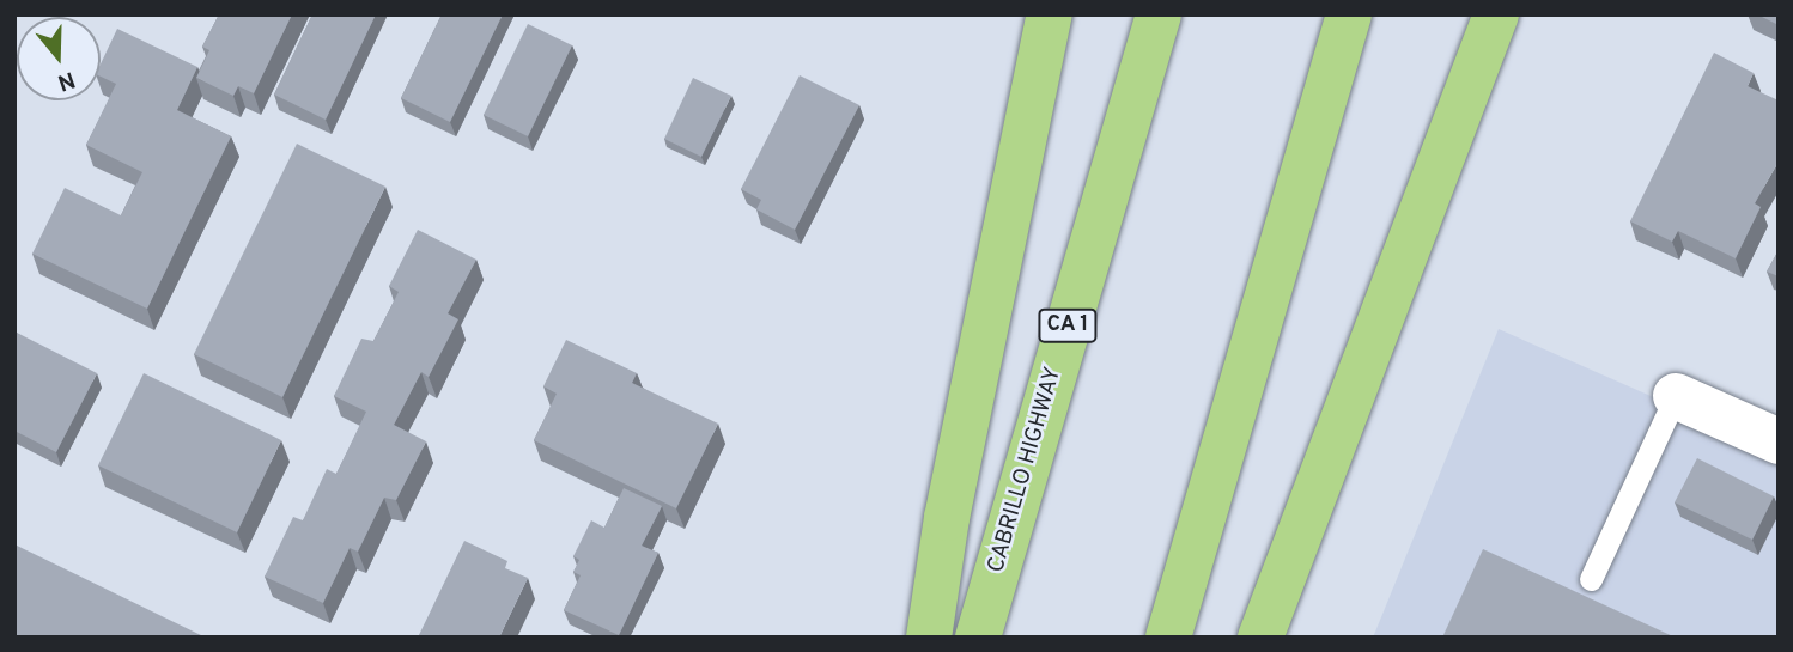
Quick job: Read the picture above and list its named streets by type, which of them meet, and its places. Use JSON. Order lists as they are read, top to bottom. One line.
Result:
{"streets":{"highway":["CA 1","CABRILLO HIGHWAY"]},"north":"bottom"}
